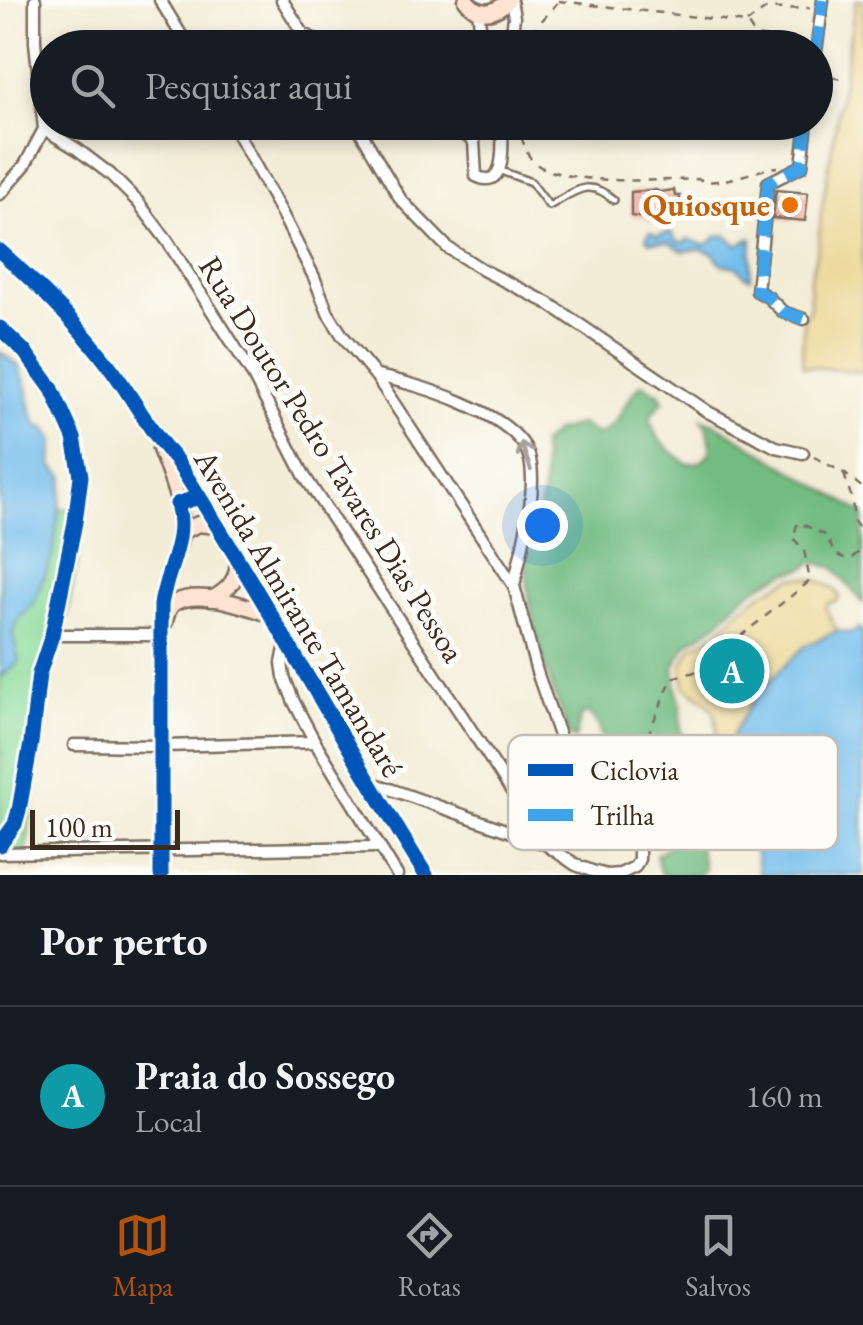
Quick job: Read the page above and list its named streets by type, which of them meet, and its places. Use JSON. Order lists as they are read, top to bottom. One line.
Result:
{"streets":{"street":["Rua Doutor Pedro Tavares Dias Pessoa","Avenida Almirante Tamandaré"]},"places":["Quiosque"],"legend":["Ciclovia","Trilha"],"scale_bar":"100 m","page":{"search":"Pesquisar aqui","pins":"A","scale":"100 m","heading":"Por perto","list":[{"mark":"A","name":"Praia do Sossego","note":"Local","value":"160 m"}],"nav":["Mapa","Rotas","Salvos"]}}
